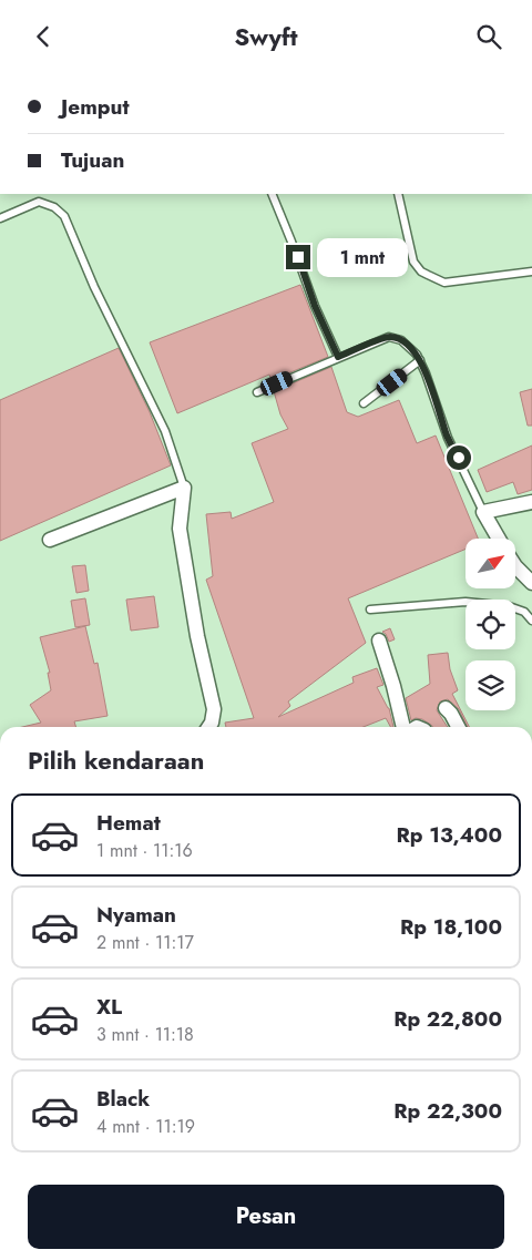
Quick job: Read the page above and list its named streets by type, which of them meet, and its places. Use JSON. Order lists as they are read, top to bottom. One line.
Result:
{"north":"top right","page":{"header":"Swyft","banner":["Jemput","Tujuan"],"bubble":"1 mnt","heading":"Pilih kendaraan","list":[{"name":"Hemat","note":"1 mnt · 11:16","value":"Rp 13,400"},{"name":"Nyaman","note":"2 mnt · 11:17","value":"Rp 18,100"},{"name":"XL","note":"3 mnt · 11:18","value":"Rp 22,800"},{"name":"Black","note":"4 mnt · 11:19","value":"Rp 22,300"}],"buttons":"Pesan"}}
